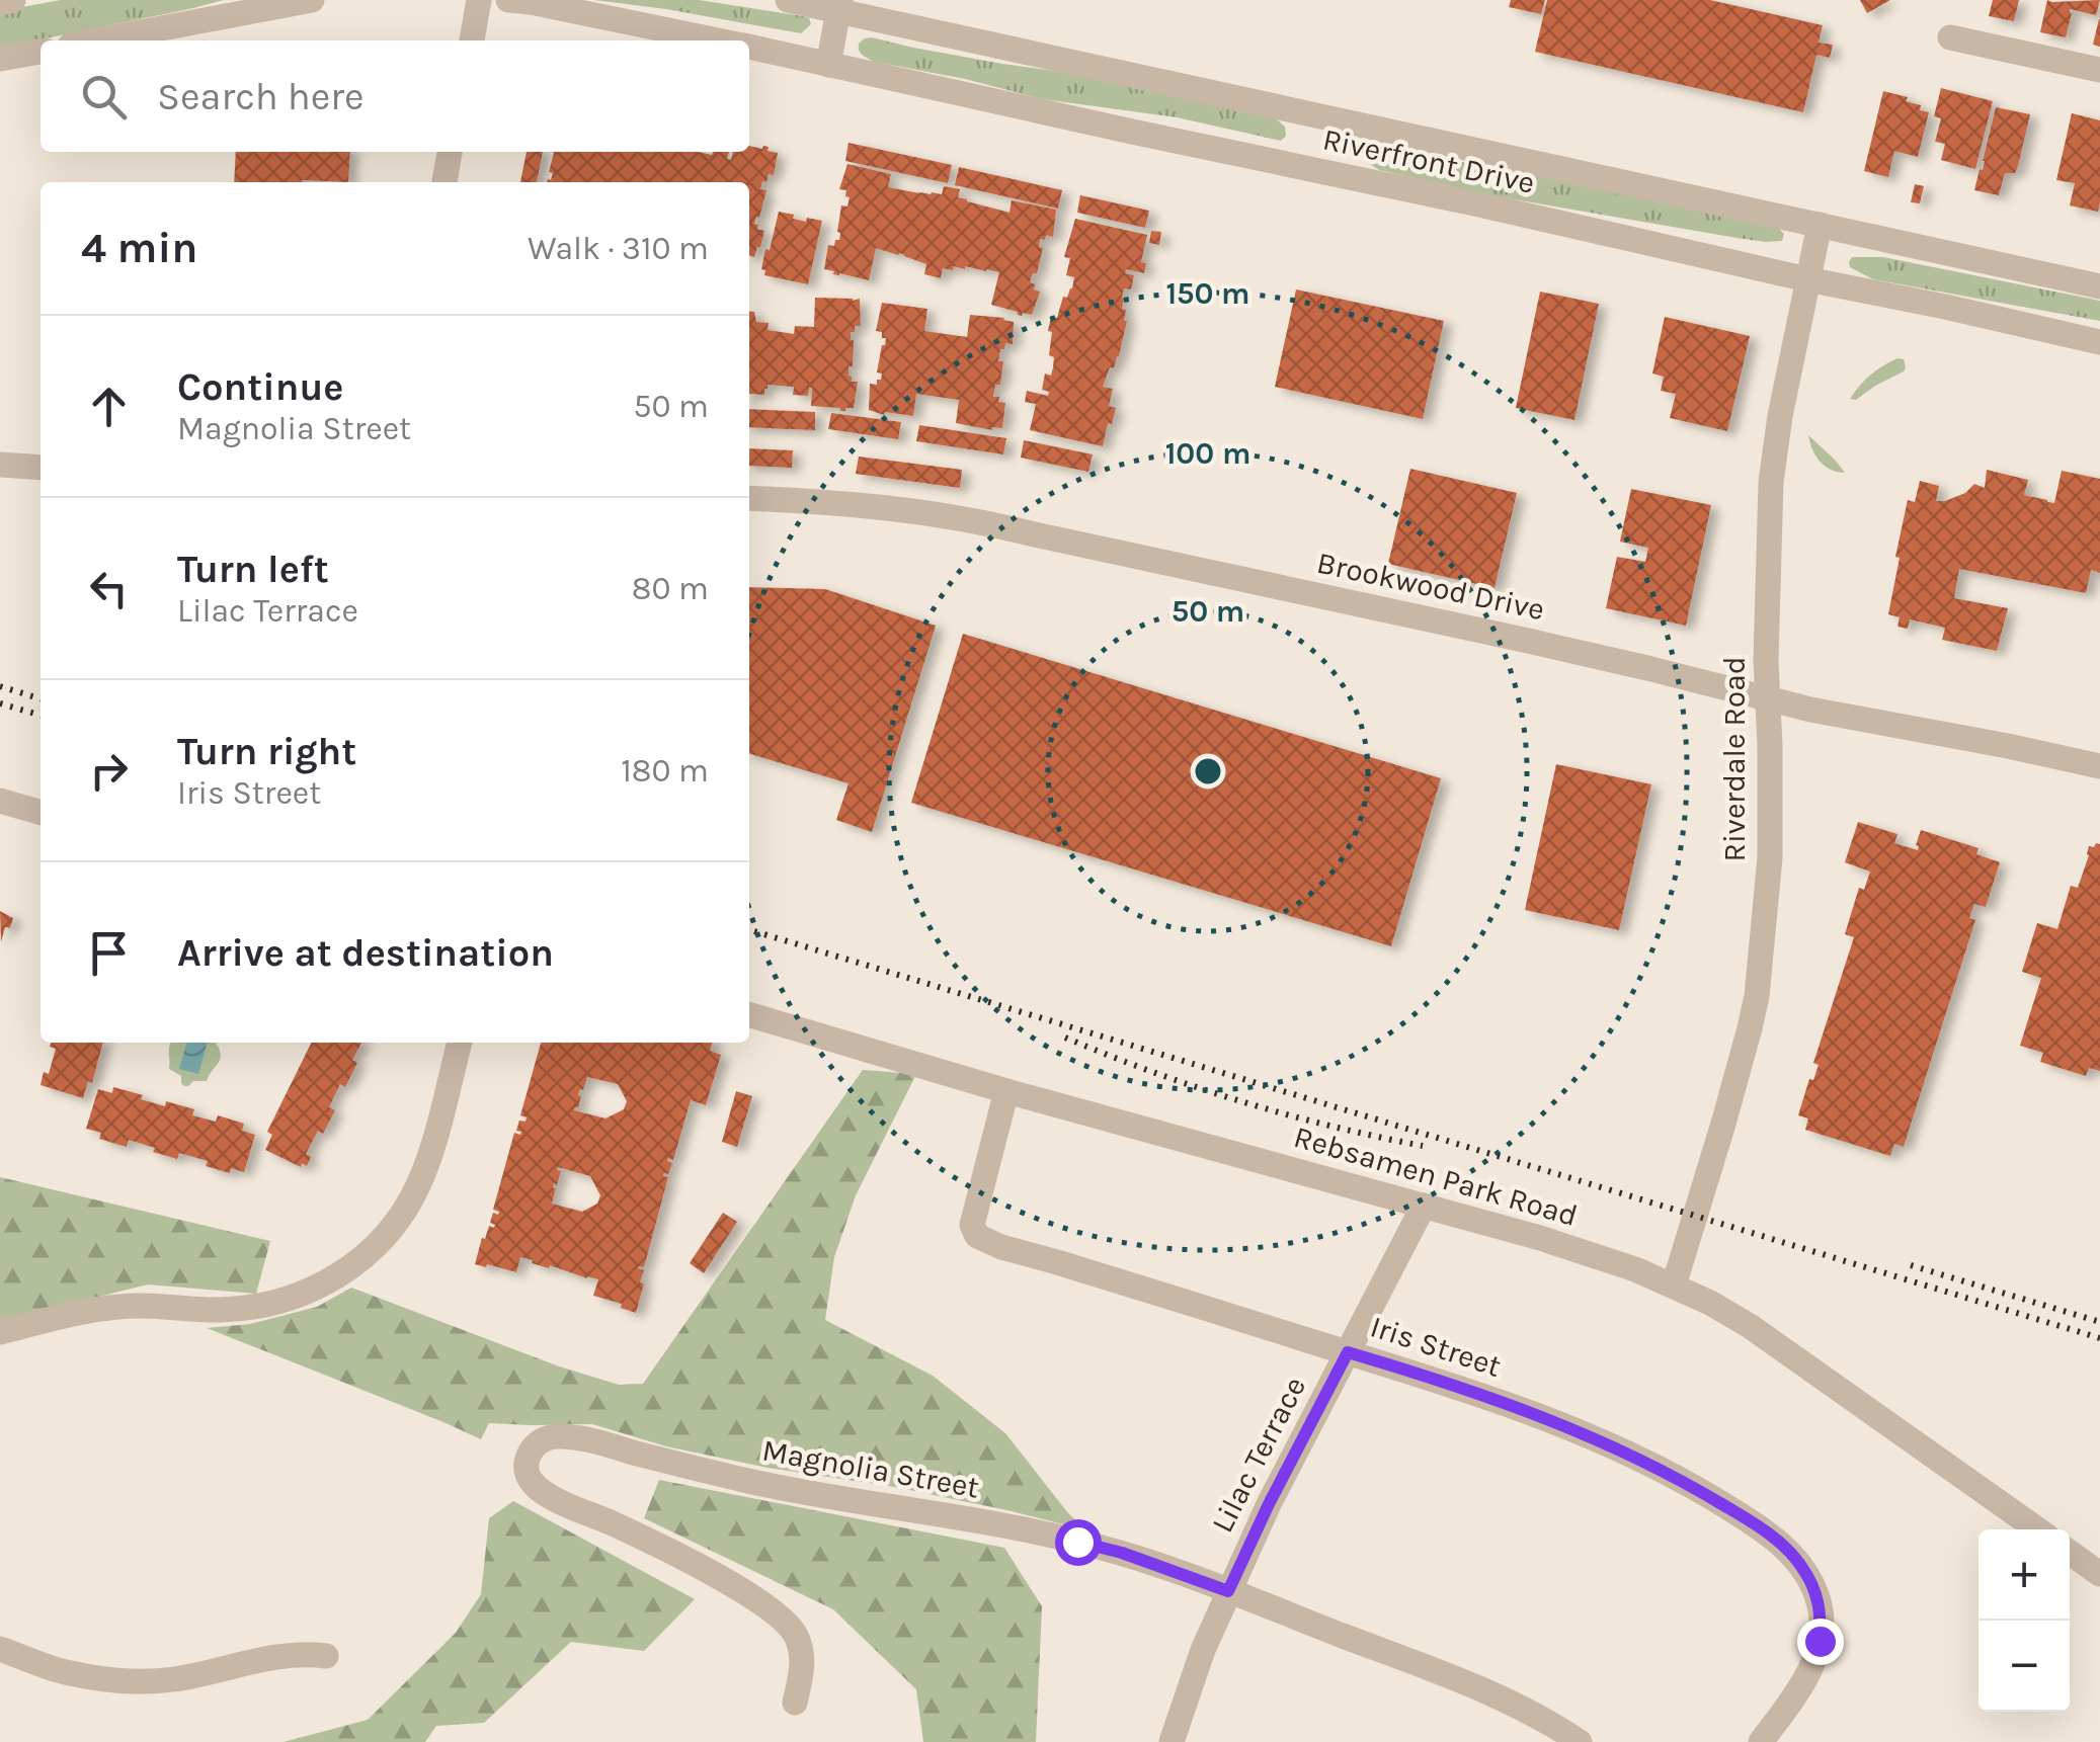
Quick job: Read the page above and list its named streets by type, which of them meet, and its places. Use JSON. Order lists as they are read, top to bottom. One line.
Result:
{"streets":{"street":["Riverfront Drive","Brookwood Drive","Riverdale Road","Rebsamen Park Road","Iris Street","Lilac Terrace","Magnolia Street"]},"crossings":[["Riverfront Drive","Riverdale Road"],["Brookwood Drive","Riverdale Road"],["Riverdale Road","Rebsamen Park Road"],["Rebsamen Park Road","Iris Street"],["Rebsamen Park Road","Lilac Terrace"],["Iris Street","Lilac Terrace"],["Lilac Terrace","Magnolia Street"]],"page":{"search":"Search here","heading":["4 min","Walk · 310 m"],"list":[["Continue","Magnolia Street","50 m"],["Turn left","Lilac Terrace","80 m"],["Turn right","Iris Street","180 m"],"Arrive at destination"],"map_buttons":["+","−"]},"rings":["150 m","100 m","50 m"]}
